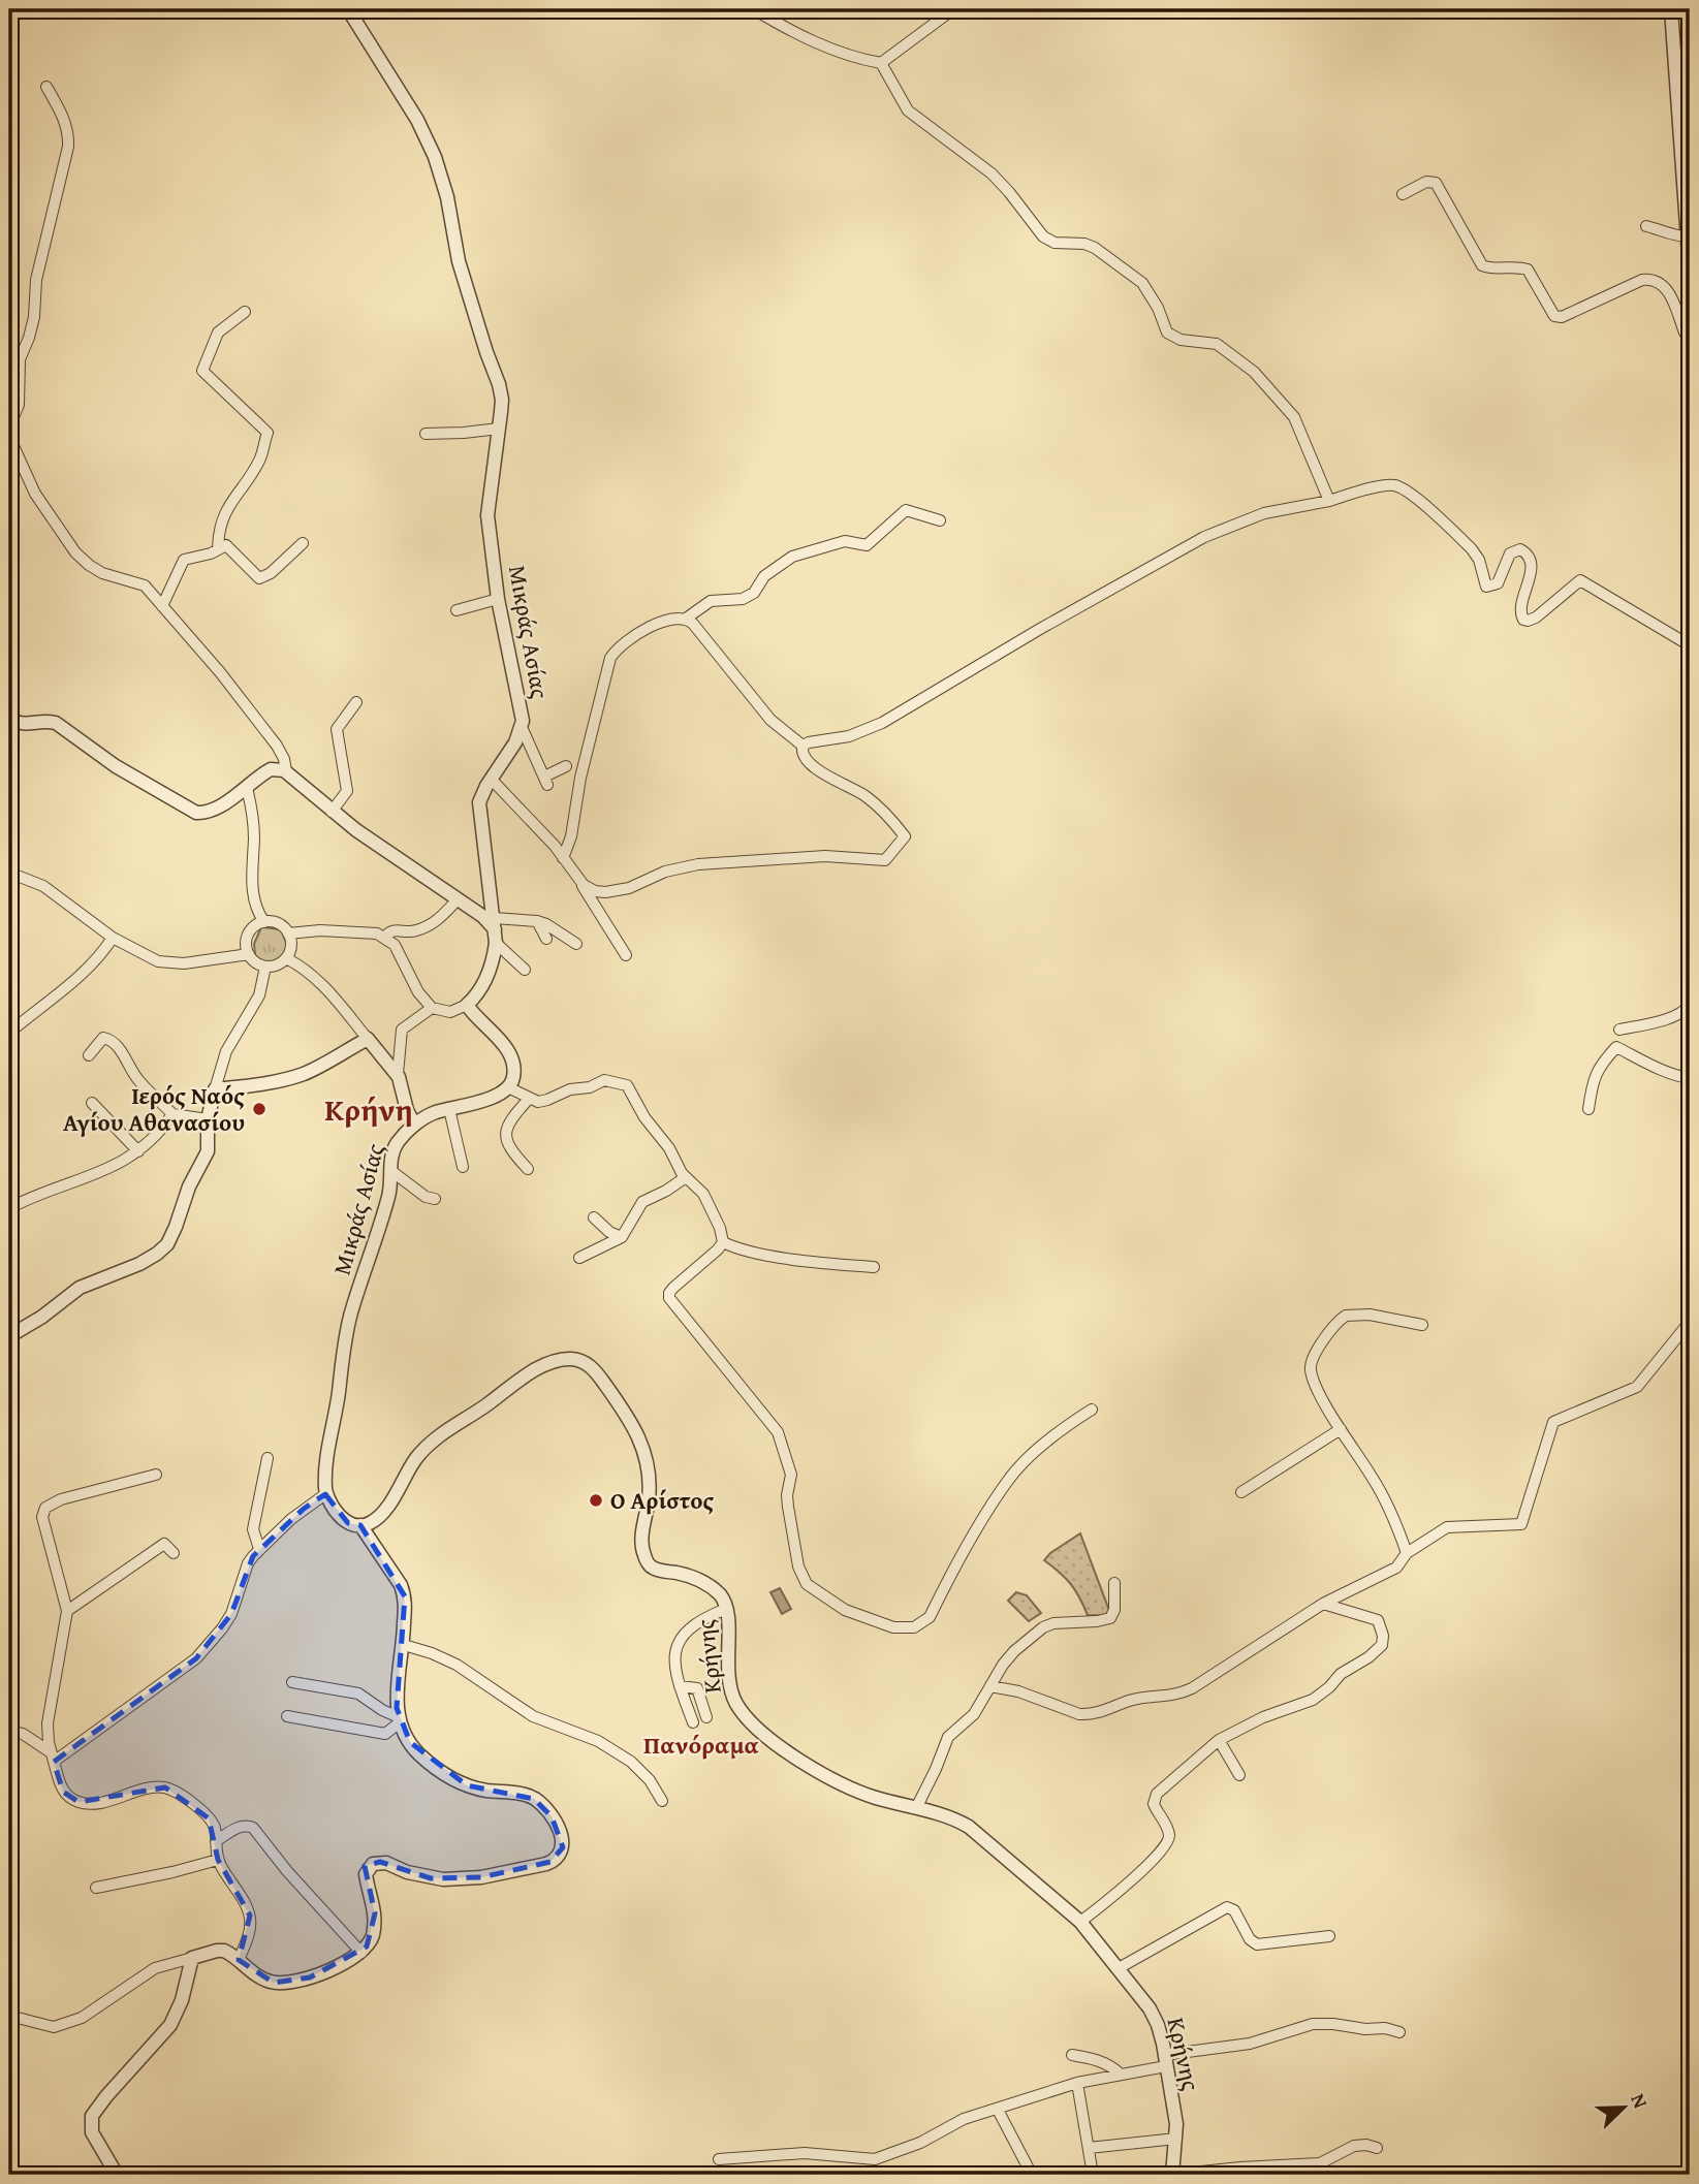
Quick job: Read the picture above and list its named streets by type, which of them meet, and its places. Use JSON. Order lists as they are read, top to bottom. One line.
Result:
{"streets":{"street":["Μικράς Ασίας","Κρήνης"]},"districts":["Κρήνη","Πανόραμα"],"places":["Ιερός Ναός Αγίου Αθανασίου","Ο Αρίστος"],"north":"top right"}
